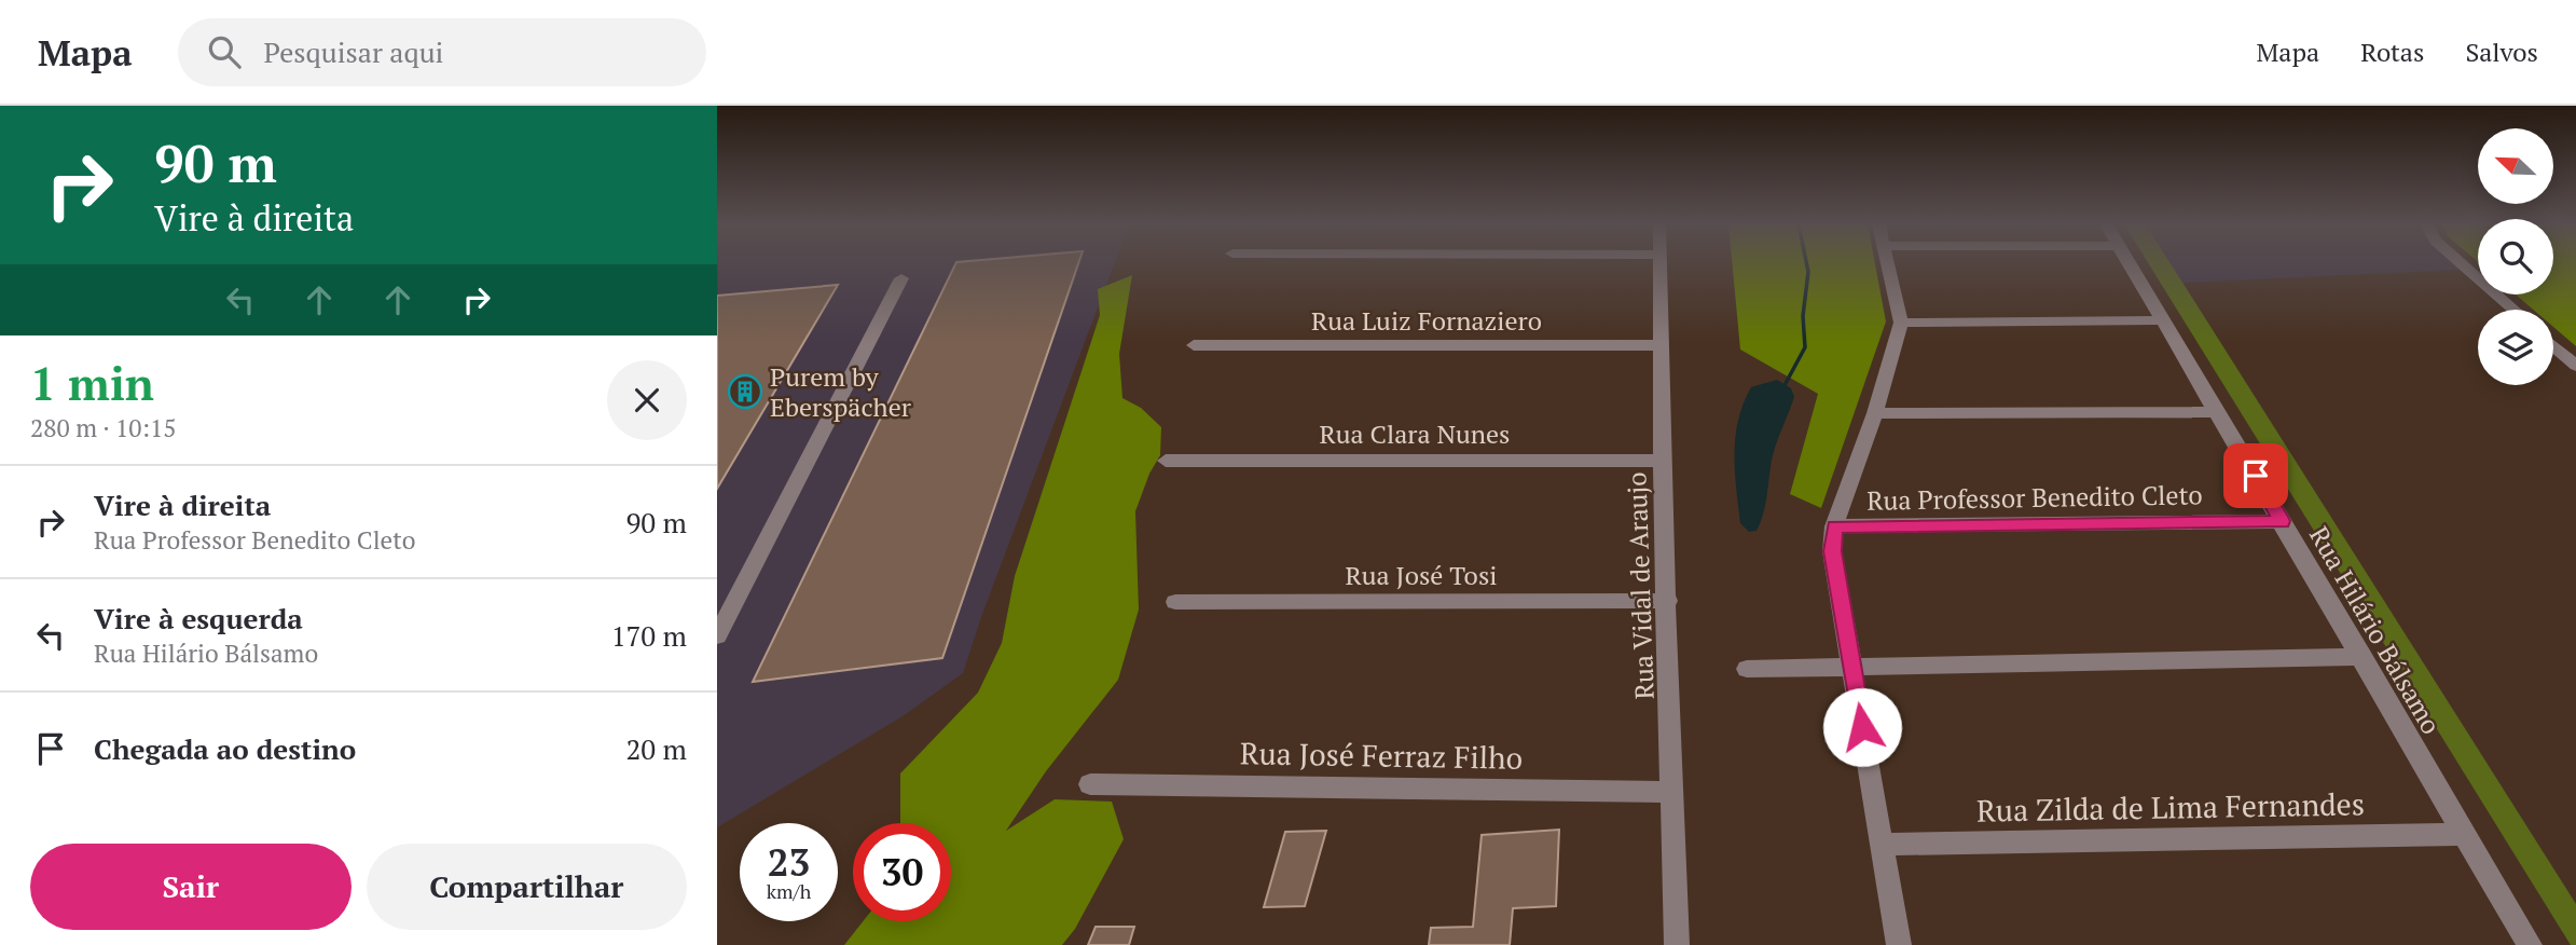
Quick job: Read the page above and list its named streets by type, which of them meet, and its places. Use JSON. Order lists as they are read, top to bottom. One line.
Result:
{"streets":{"street":["Rua Luiz Fornaziero","Rua Clara Nunes","Rua Professor Benedito Cleto","Rua José Tosi","Rua Vidal de Araujo","Rua Hilário Bálsamo","Rua José Ferraz Filho","Rua Zilda de Lima Fernandes"]},"crossings":[["Rua Luiz Fornaziero","Rua Vidal de Araujo"],["Rua Clara Nunes","Rua Vidal de Araujo"],["Rua Professor Benedito Cleto","Rua Hilário Bálsamo"],["Rua José Tosi","Rua Vidal de Araujo"],["Rua Vidal de Araujo","Rua José Ferraz Filho"],["Rua Hilário Bálsamo","Rua Zilda de Lima Fernandes"]],"places":{"building":["Purem by Eberspächer"]},"north":"top left","page":{"header":"Mapa","search":"Pesquisar aqui","nav":["Mapa","Rotas","Salvos"],"turn":["90 m","Vire à direita"],"heading":["1 min","280 m · 10:15"],"list":[{"name":"Vire à direita","note":"Rua Professor Benedito Cleto","value":"90 m"},{"name":"Vire à esquerda","note":"Rua Hilário Bálsamo","value":"170 m"},{"name":"Chegada ao destino","value":"20 m"}],"speed":"23 km/h","limit":"30","buttons":["Sair","Compartilhar"]}}
